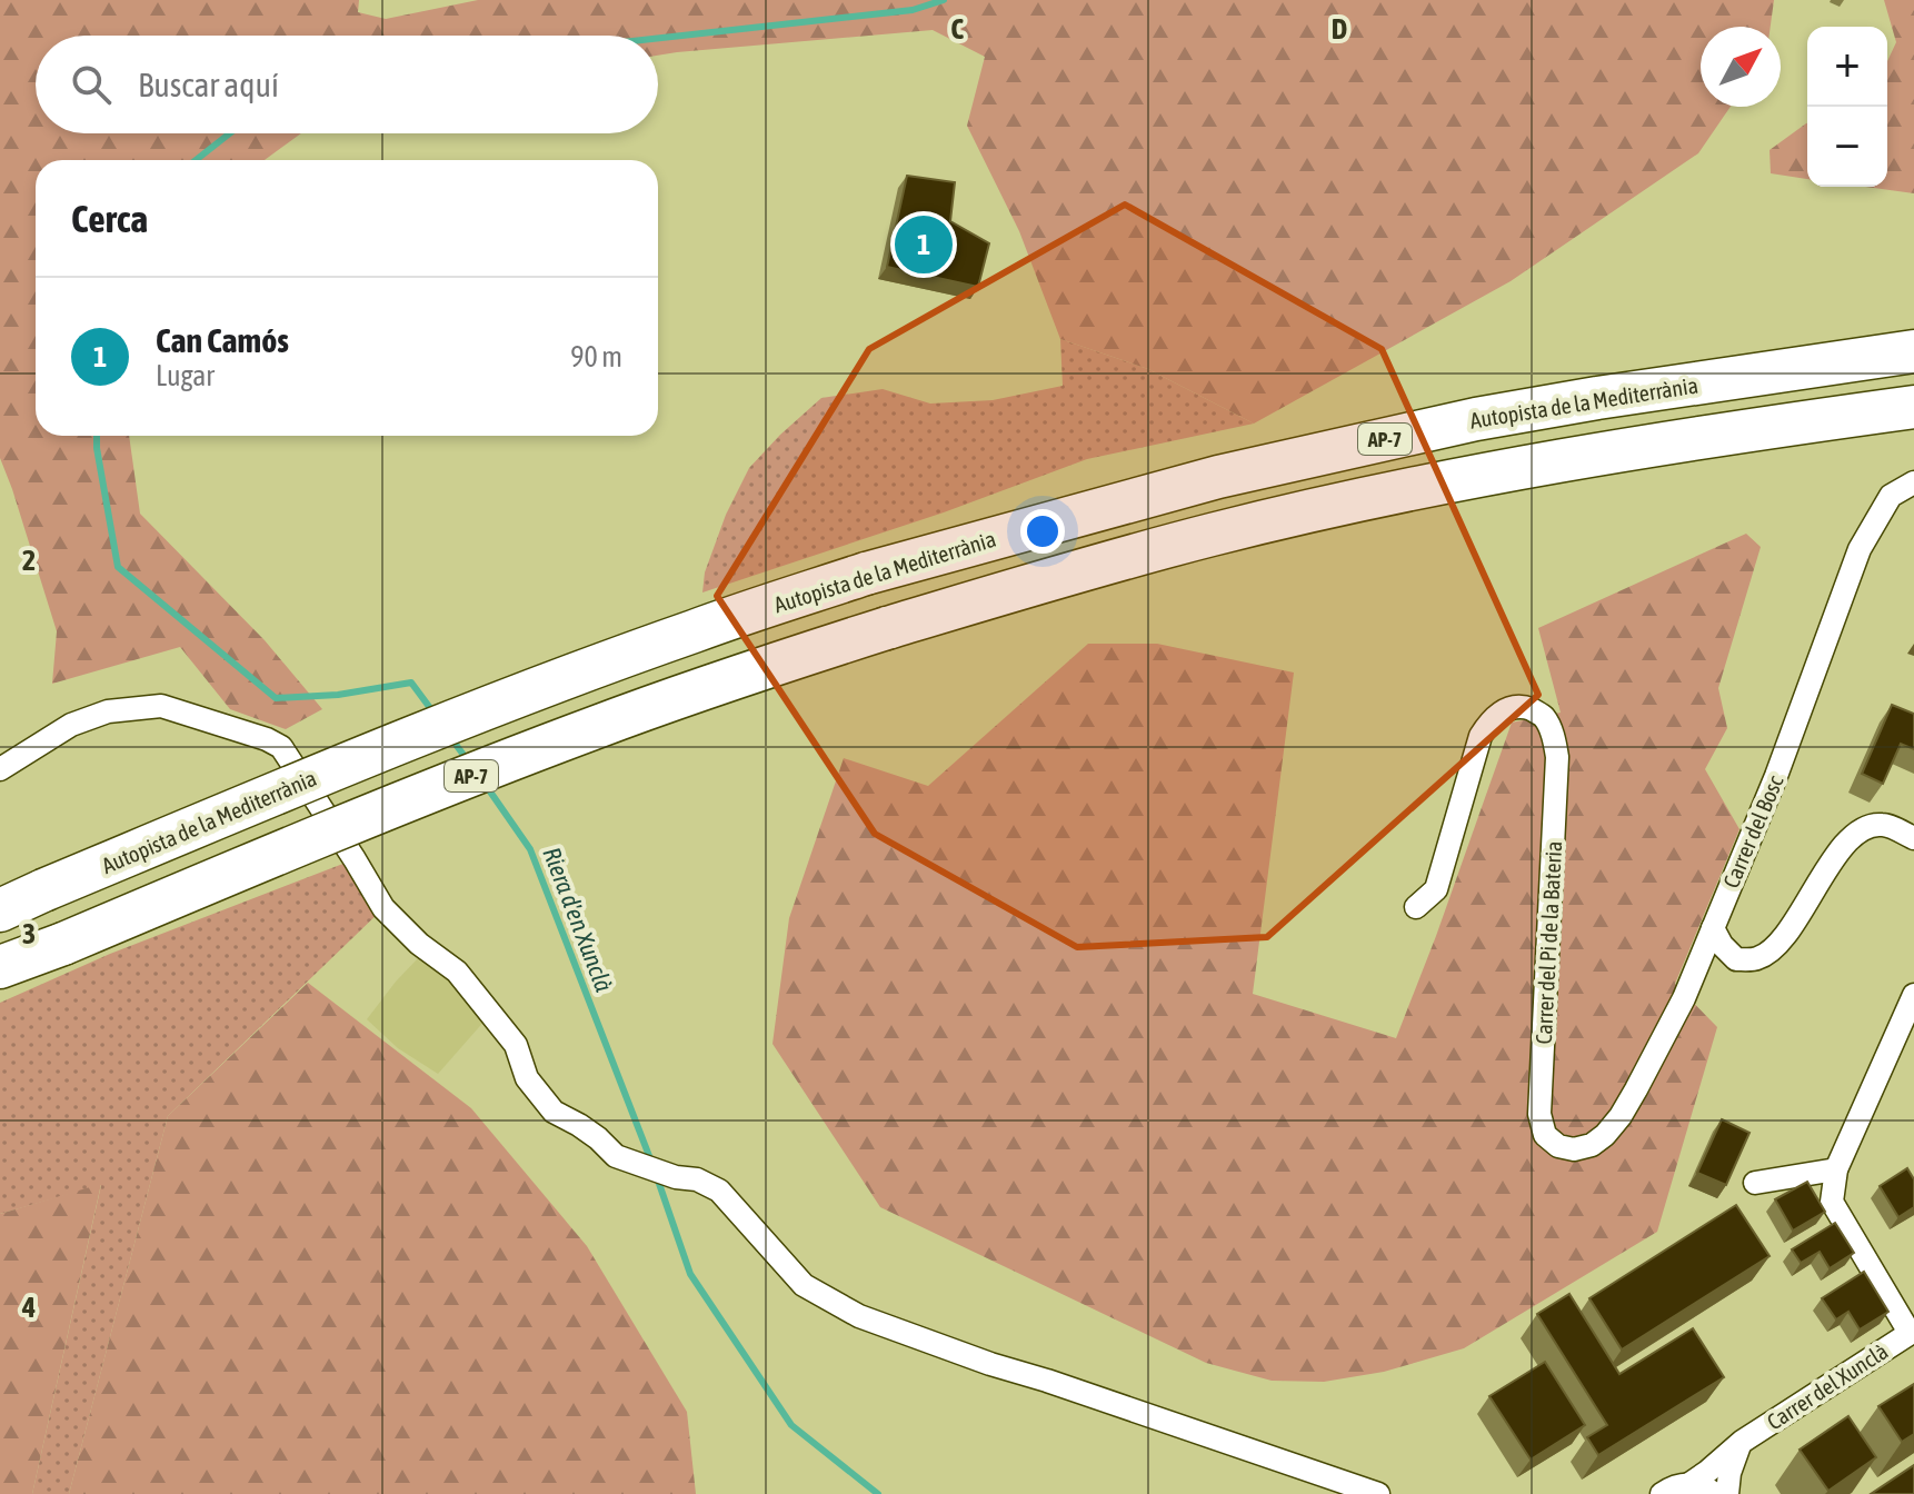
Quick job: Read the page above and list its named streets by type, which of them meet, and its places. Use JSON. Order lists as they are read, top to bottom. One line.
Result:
{"streets":{"highway":["Autopista de la Mediterrània","AP-7"],"street":["Carrer del Bosc","Carrer del Pi de la Bateria","Carrer del Xunclà"]},"crossings":[["Carrer del Bosc","Carrer del Pi de la Bateria"]],"water":["Riera d'en Xunclà"],"north":"top right","page":{"map_buttons":["+","−"],"search":"Buscar aquí","heading":"Cerca","pins":"1","list":[{"mark":"1","name":"Can Camós","note":"Lugar","value":"90 m"}]},"grid":{"columns":["C","D"],"rows":["2","3","4"]}}
